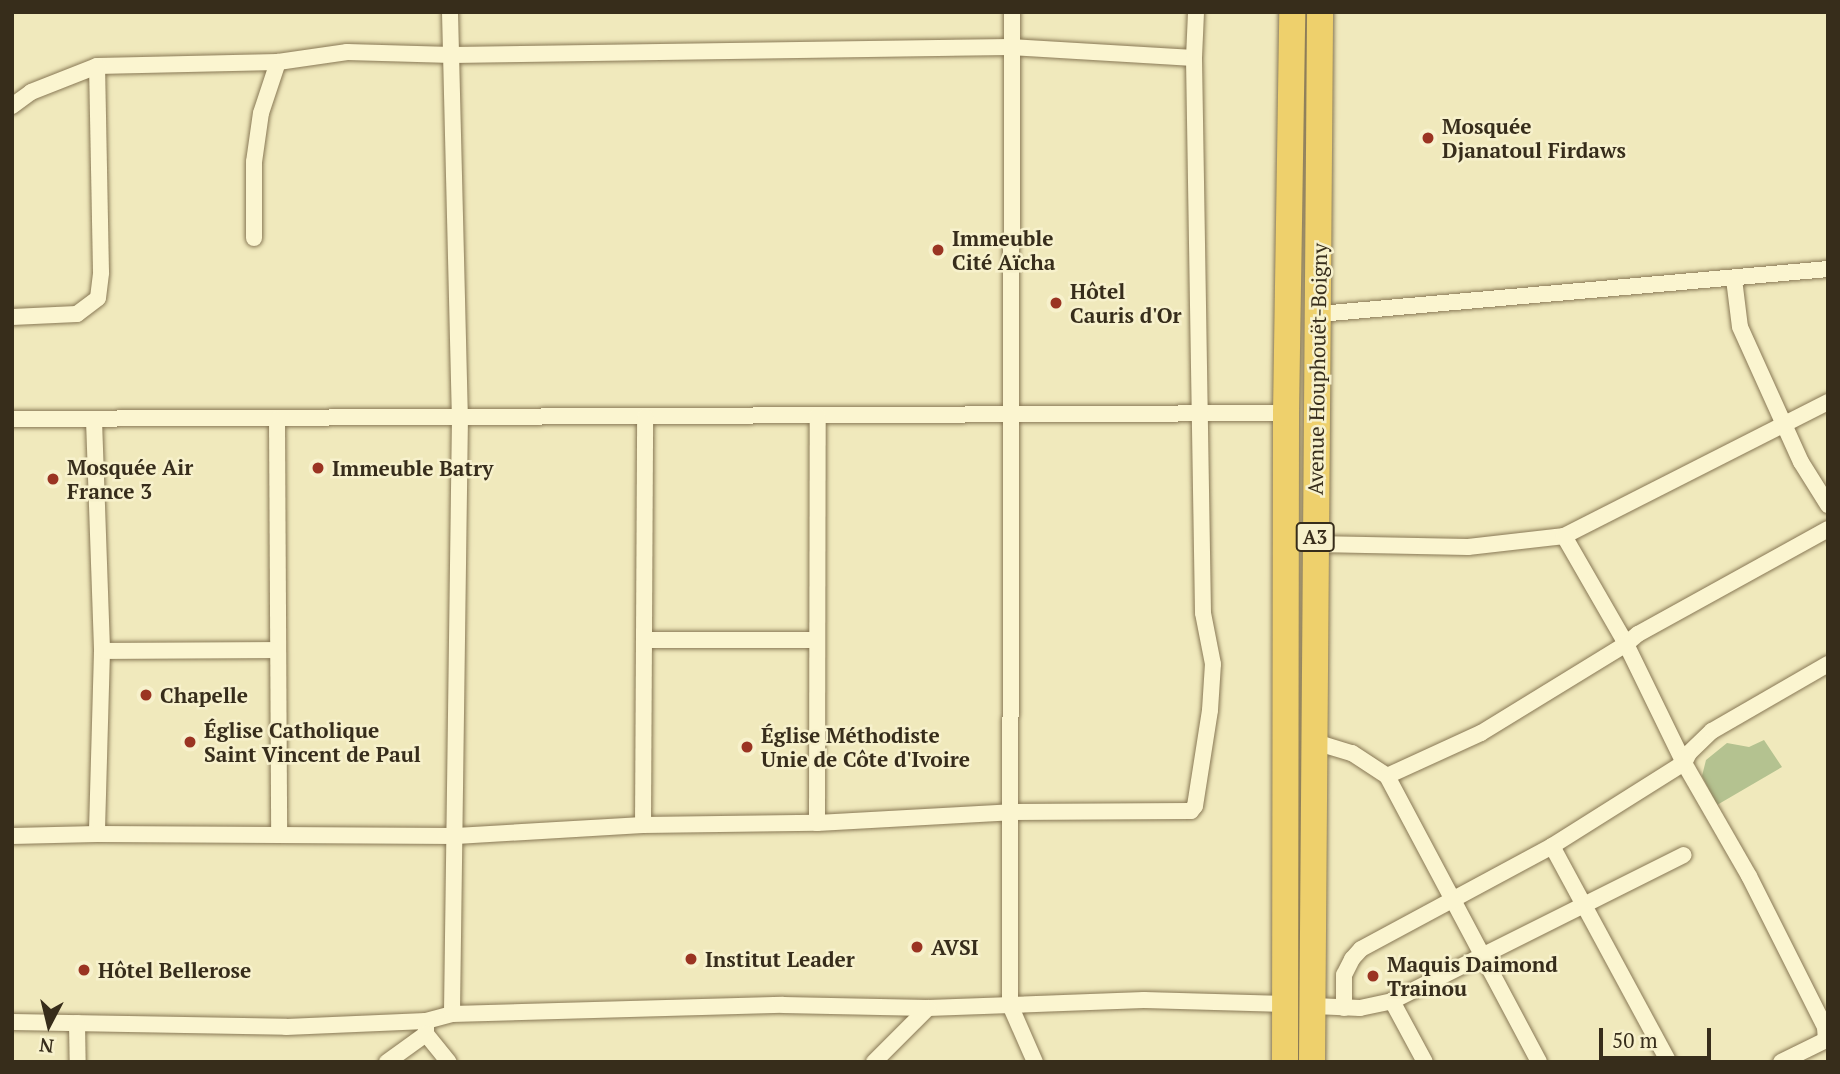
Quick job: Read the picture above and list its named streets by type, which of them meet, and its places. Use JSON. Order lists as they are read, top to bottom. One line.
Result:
{"streets":{"highway":["Avenue Houphouët-Boigny","A3"]},"places":["Mosquée Djanatoul Firdaws","Immeuble Cité Aïcha","Hôtel Cauris d'Or","Immeuble Batry","Mosquée Air France 3","Chapelle","Église Catholique Saint Vincent de Paul","Église Méthodiste Unie de Côte d'Ivoire","AVSI","Institut Leader","Hôtel Bellerose","Maquis Daimond Trainou"],"scale_bar":"50 m","north":"bottom"}
